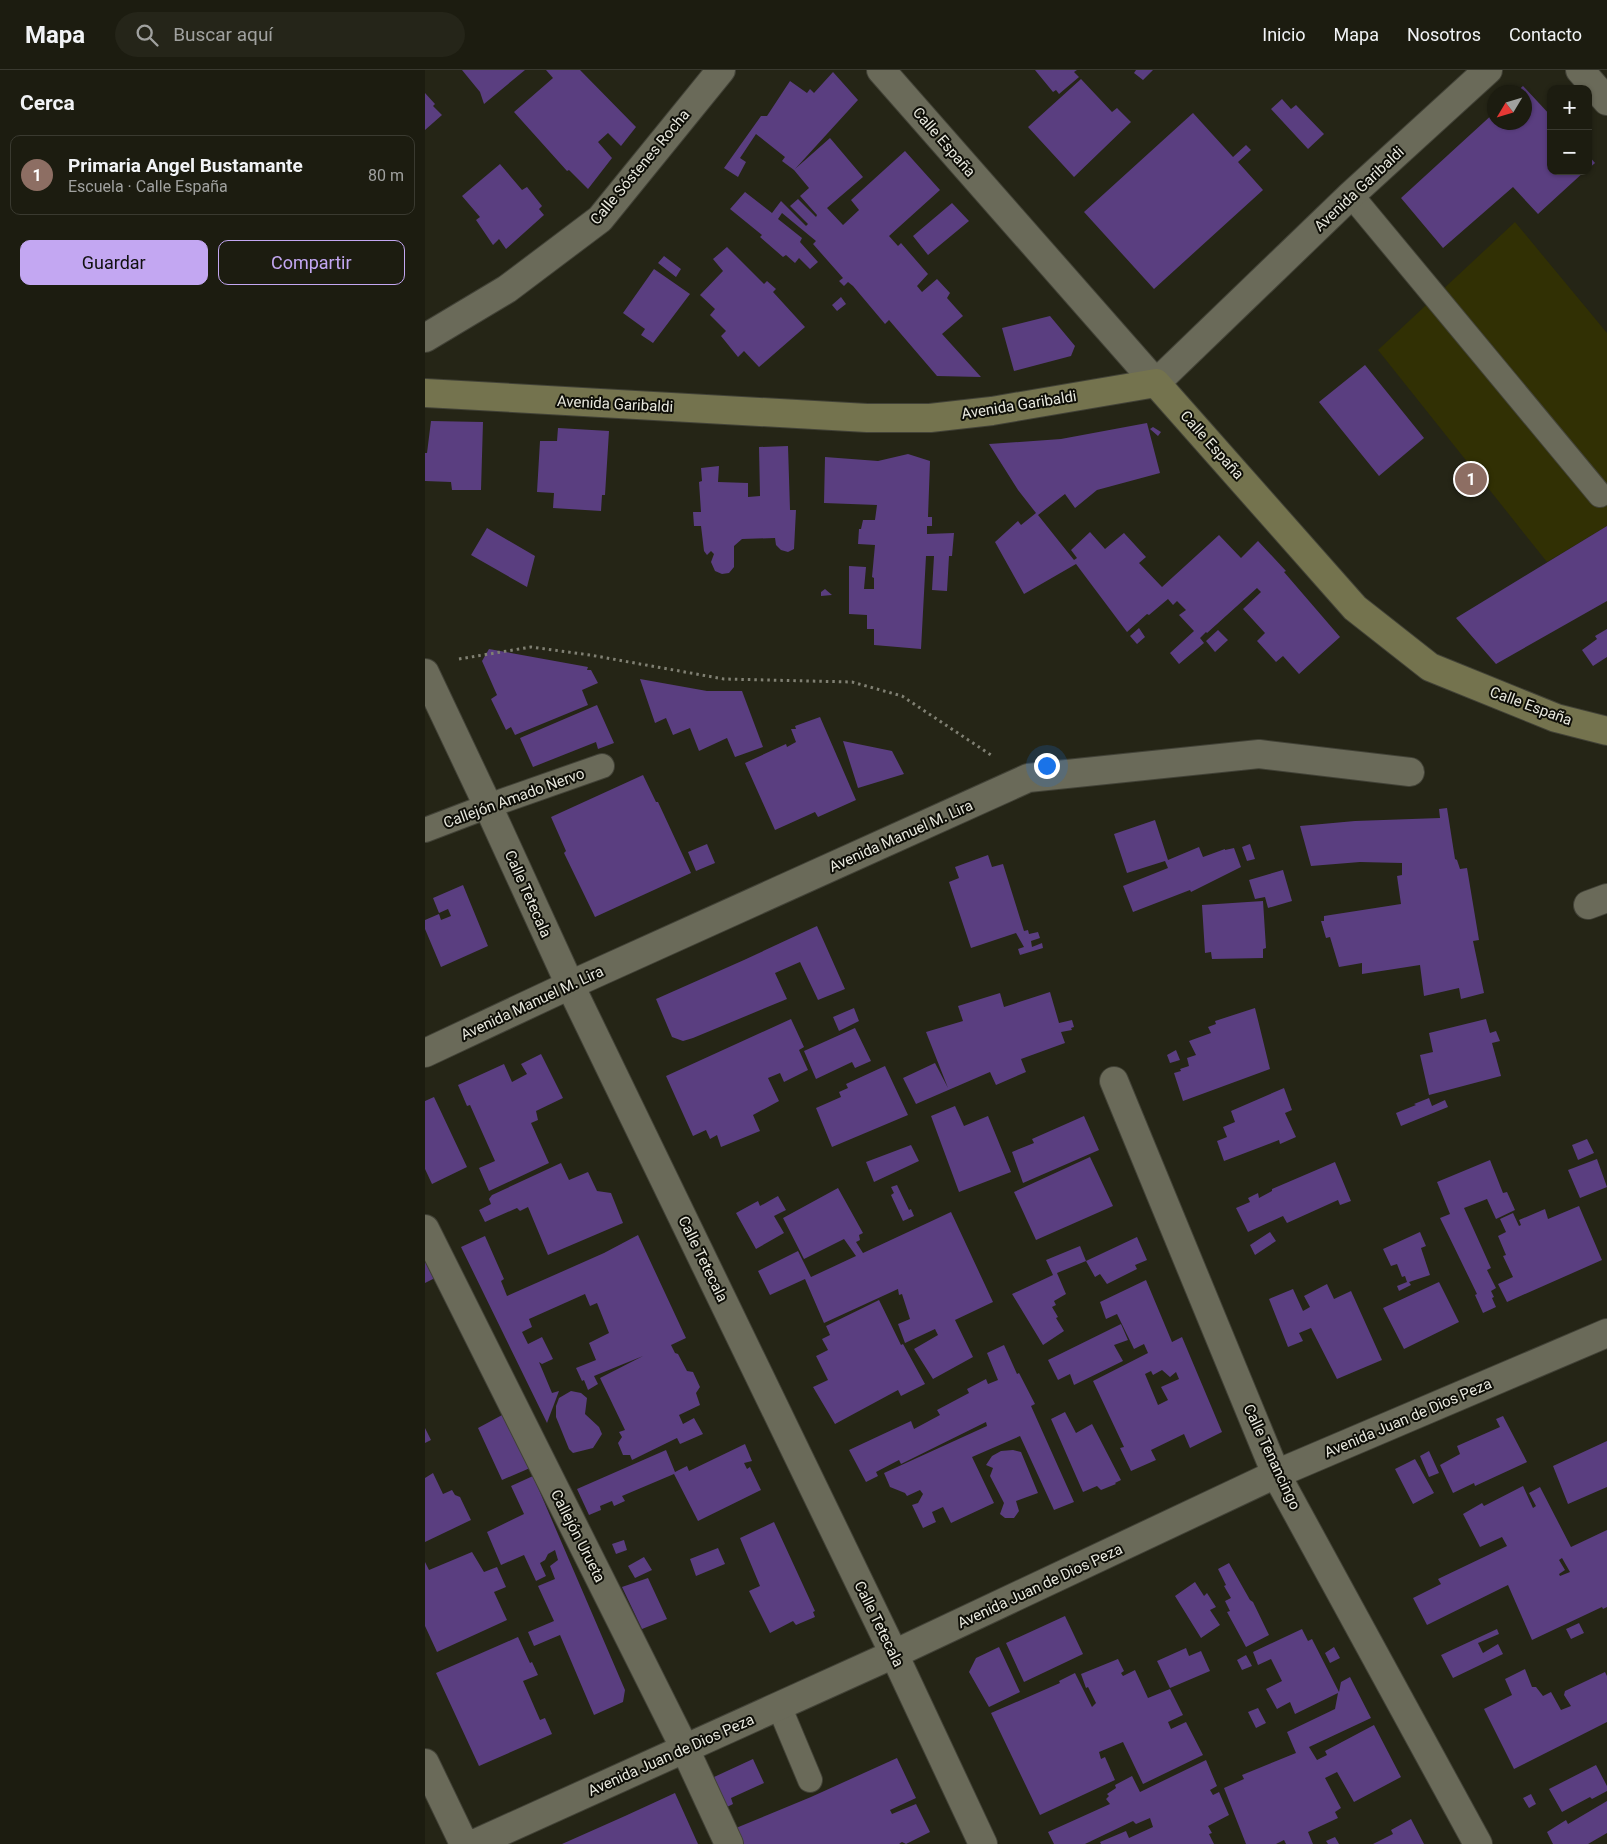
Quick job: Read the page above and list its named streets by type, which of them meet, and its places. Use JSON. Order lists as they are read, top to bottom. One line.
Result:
{"streets":{"street":["Calle España","Calle Sóstenes Rocha","Avenida Garibaldi","Avenida Manuel M. Lira","Calle Tetecala","Avenida Juan de Dios Peza","Calle Tenancingo","Callejón Urueta"],"lane":["Callejón Amado Nervo"]},"crossings":[["Calle España","Avenida Garibaldi"],["Callejón Amado Nervo","Calle Tetecala"],["Avenida Manuel M. Lira","Calle Tetecala"],["Calle Tetecala","Avenida Juan de Dios Peza"],["Avenida Juan de Dios Peza","Calle Tenancingo"],["Avenida Juan de Dios Peza","Callejón Urueta"]],"north":"bottom left","page":{"header":"Mapa","search":"Buscar aquí","nav":["Inicio","Mapa","Nosotros","Contacto"],"heading":"Cerca","map_buttons":["+","−"],"list":[{"mark":"1","name":"Primaria Angel Bustamante","note":"Escuela · Calle España","value":"80 m"}],"buttons":["Guardar","Compartir"],"pins":"1"}}
